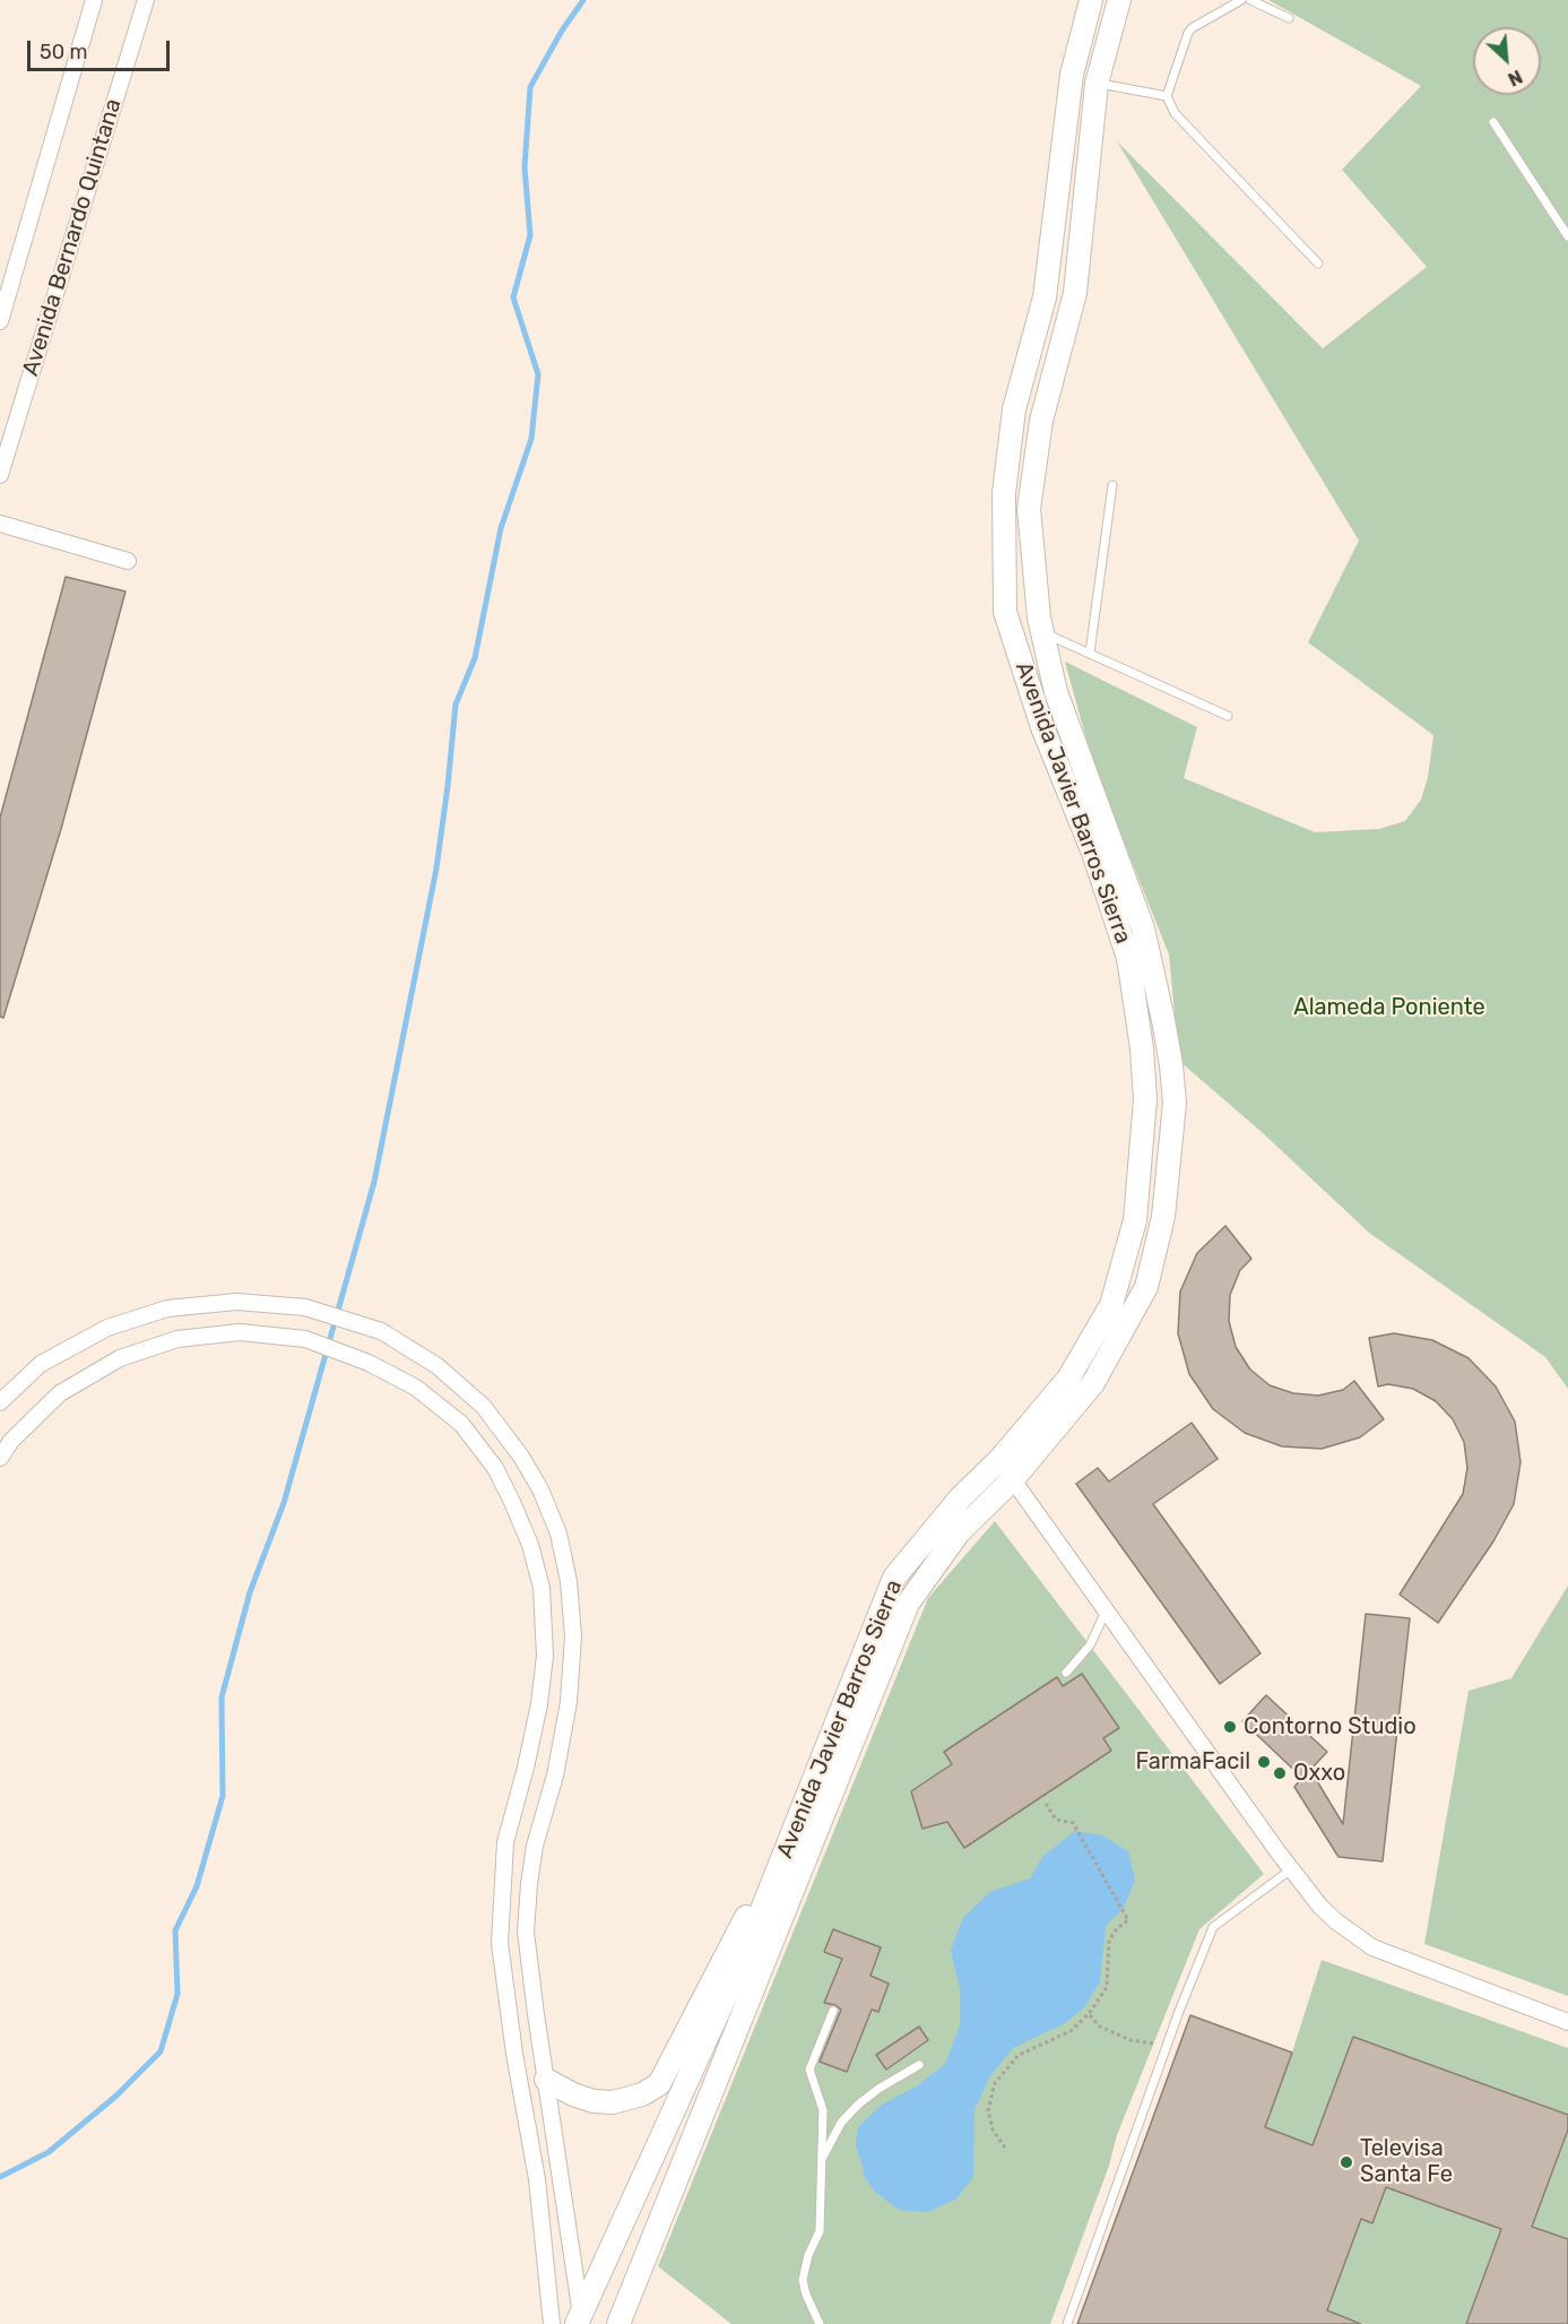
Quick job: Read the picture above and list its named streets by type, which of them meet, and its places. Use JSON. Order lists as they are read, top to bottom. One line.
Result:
{"streets":{"street":["Avenida Bernardo Quintana","Avenida Javier Barros Sierra"]},"parks":["Alameda Poniente"],"places":["Contorno Studio","FarmaFacil","Oxxo","Televisa Santa Fe"],"scale_bar":"50 m","north":"bottom right"}
